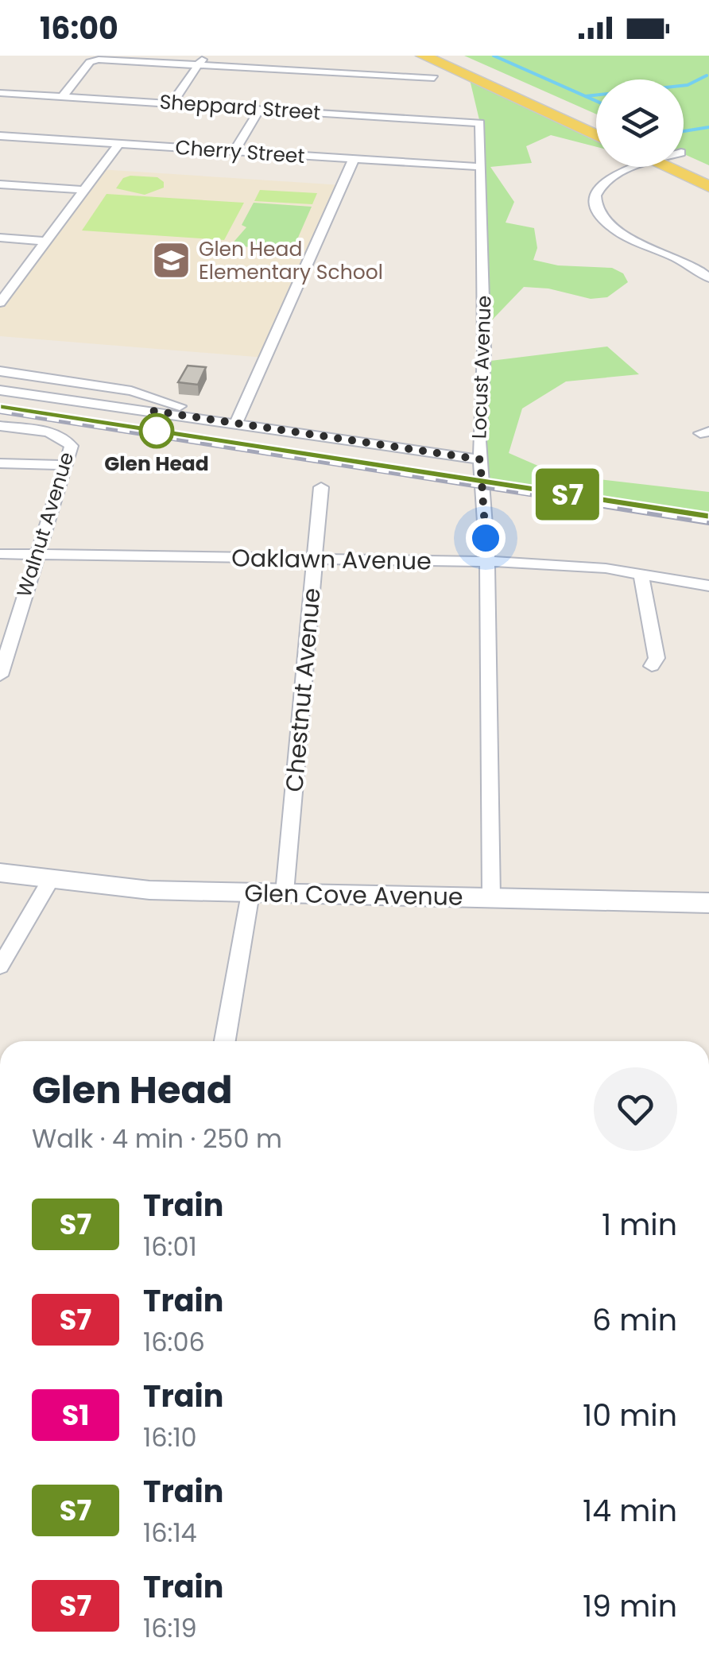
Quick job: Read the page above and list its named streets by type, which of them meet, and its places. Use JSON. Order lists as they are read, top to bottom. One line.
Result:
{"streets":{"main road":["Glen Cove Avenue"],"street":["Sheppard Street","Cherry Street","Locust Avenue","Walnut Avenue","Oaklawn Avenue","Chestnut Avenue"]},"crossings":[["Sheppard Street","Locust Avenue"],["Cherry Street","Locust Avenue"],["Locust Avenue","Oaklawn Avenue"],["Locust Avenue","Glen Cove Avenue"],["Walnut Avenue","Oaklawn Avenue"],["Oaklawn Avenue","Chestnut Avenue"],["Chestnut Avenue","Glen Cove Avenue"]],"places":{"school or university":["Glen Head Elementary School"],"other":["Glen Head"]},"page":{"status":"16:00","on_map":"S7","heading":["Glen Head","Walk · 4 min · 250 m"],"list":[{"mark":"S7","name":"Train","note":"16:01","value":"1 min"},{"mark":"S7","name":"Train","note":"16:06","value":"6 min"},{"mark":"S1","name":"Train","note":"16:10","value":"10 min"},{"mark":"S7","name":"Train","note":"16:14","value":"14 min"},{"mark":"S7","name":"Train","note":"16:19","value":"19 min"}]}}
